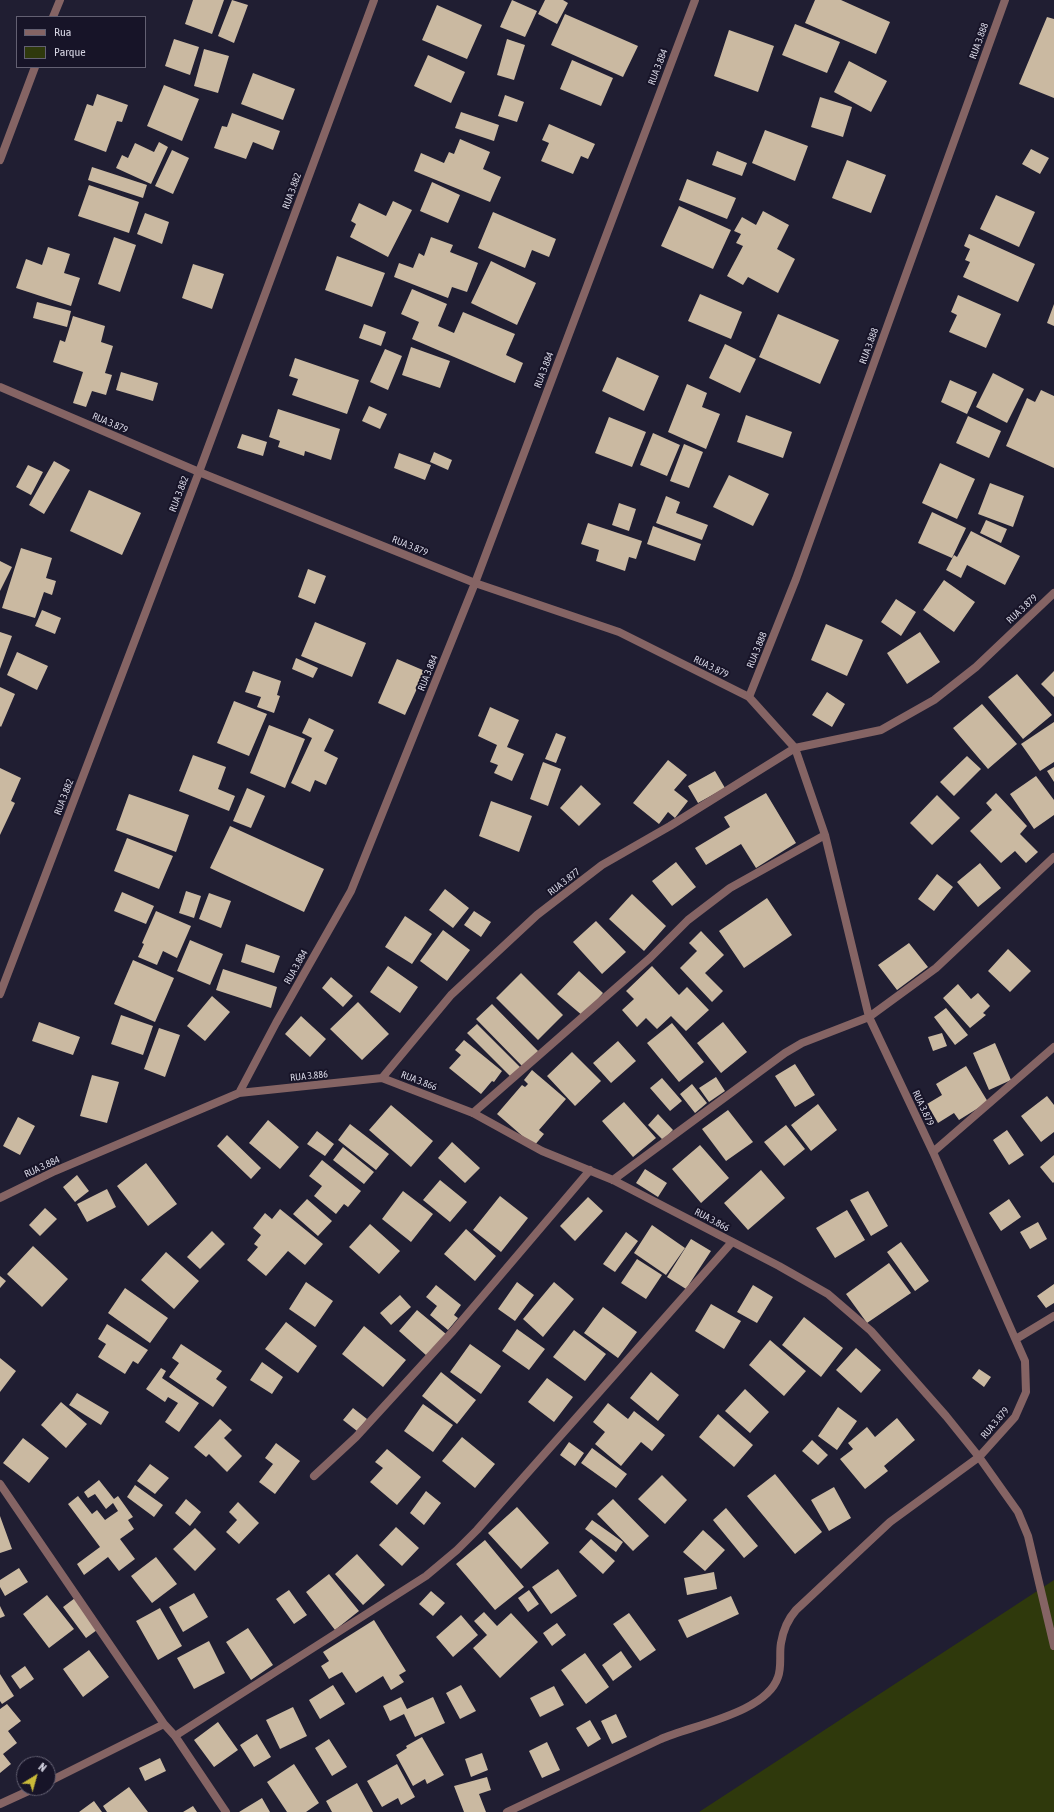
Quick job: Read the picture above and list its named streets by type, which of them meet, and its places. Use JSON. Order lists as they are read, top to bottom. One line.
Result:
{"streets":{"street":["RUA 3.888","RUA 3.884","RUA 3.882","RUA 3.879","RUA 3.877","RUA 3.886","RUA 3.866"]},"crossings":[["RUA 3.888","RUA 3.879"],["RUA 3.884","RUA 3.879"],["RUA 3.884","RUA 3.886"],["RUA 3.882","RUA 3.879"],["RUA 3.879","RUA 3.877"],["RUA 3.879","RUA 3.866"],["RUA 3.877","RUA 3.886"],["RUA 3.877","RUA 3.866"],["RUA 3.886","RUA 3.866"]],"legend":["Rua","Parque"],"north":"top right"}
